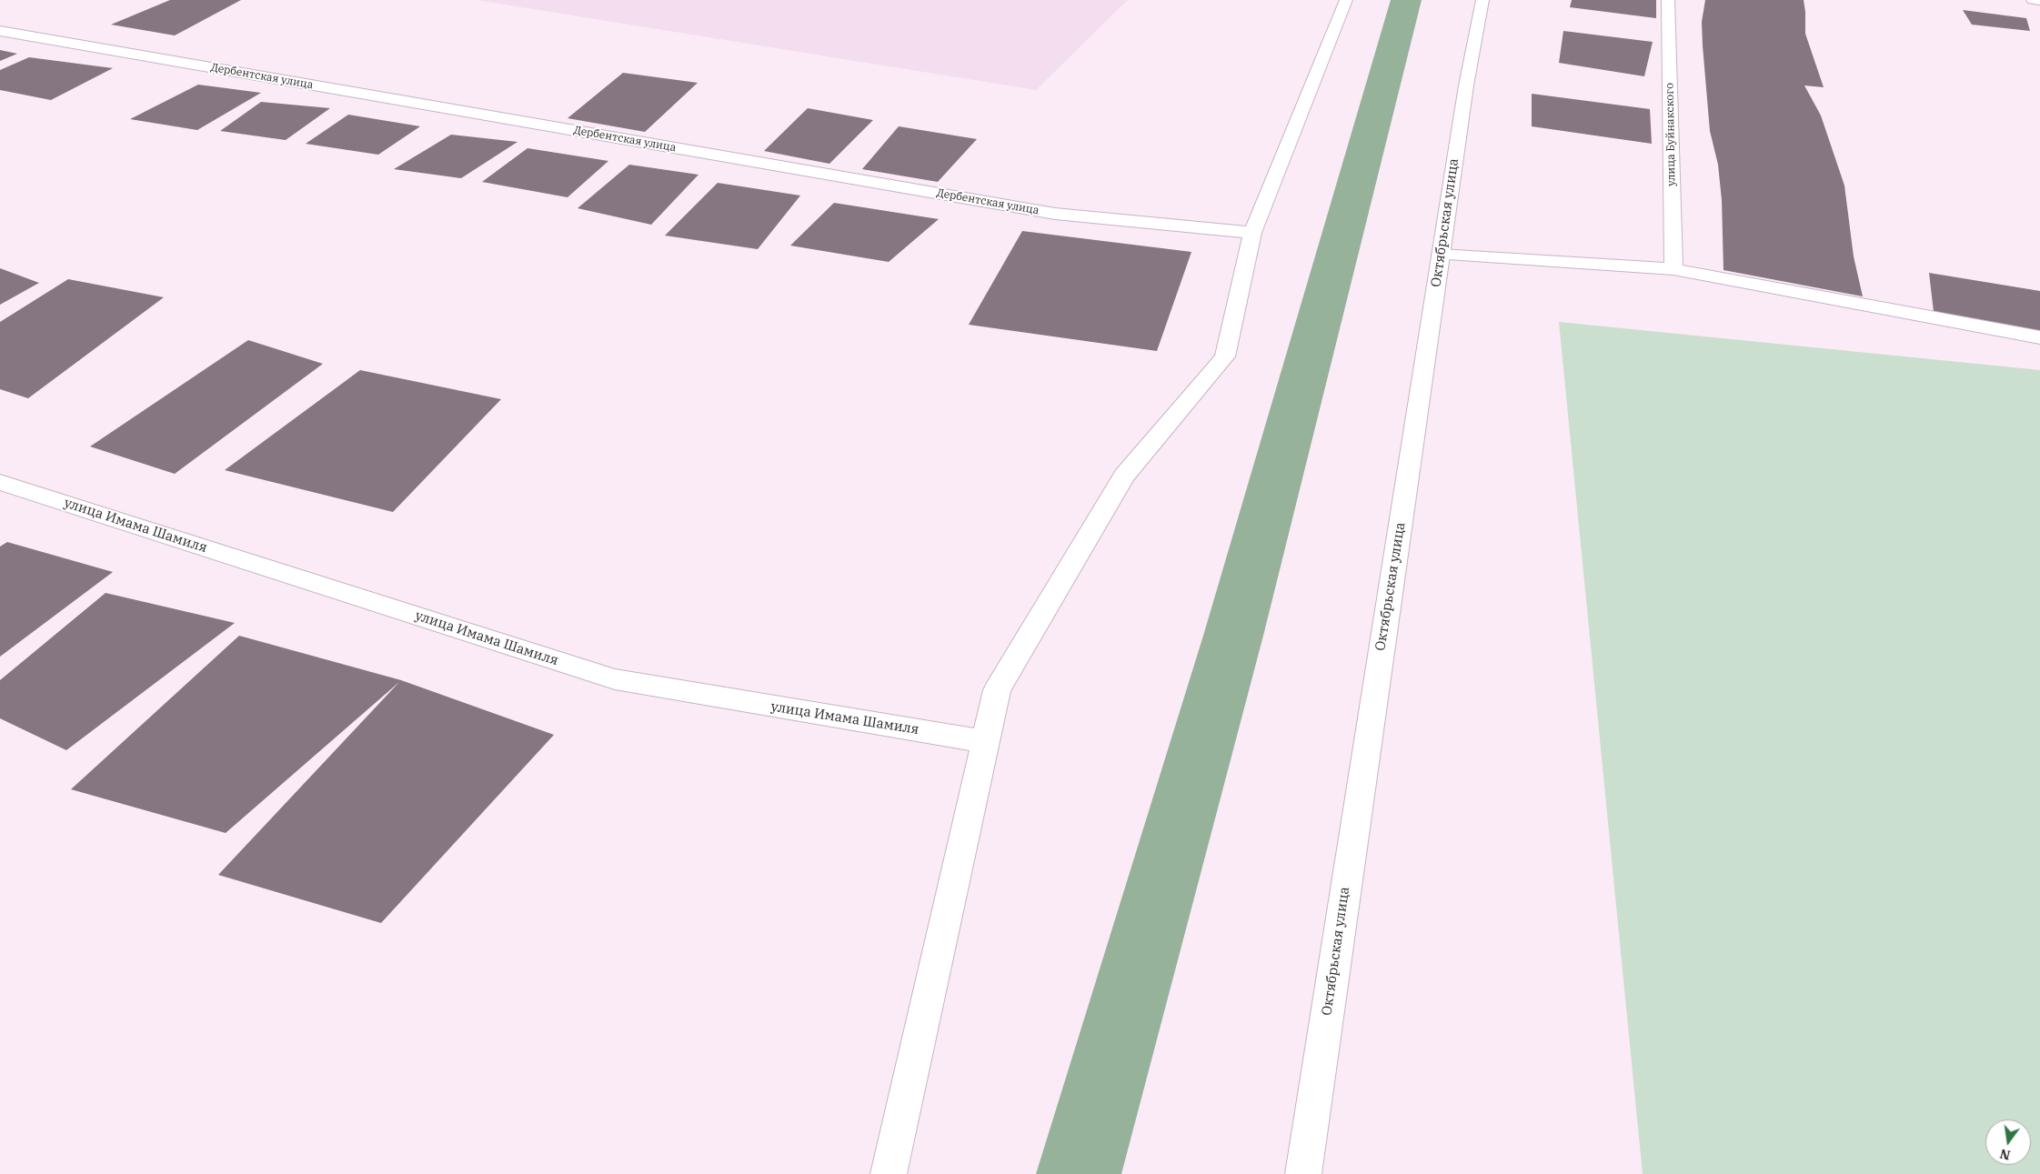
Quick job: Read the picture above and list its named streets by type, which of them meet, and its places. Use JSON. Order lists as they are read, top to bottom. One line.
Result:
{"streets":{"street":["Дербентская улица","улица Буйнакского","Октябрьская улица","улица Имама Шамиля"]},"north":"bottom"}
